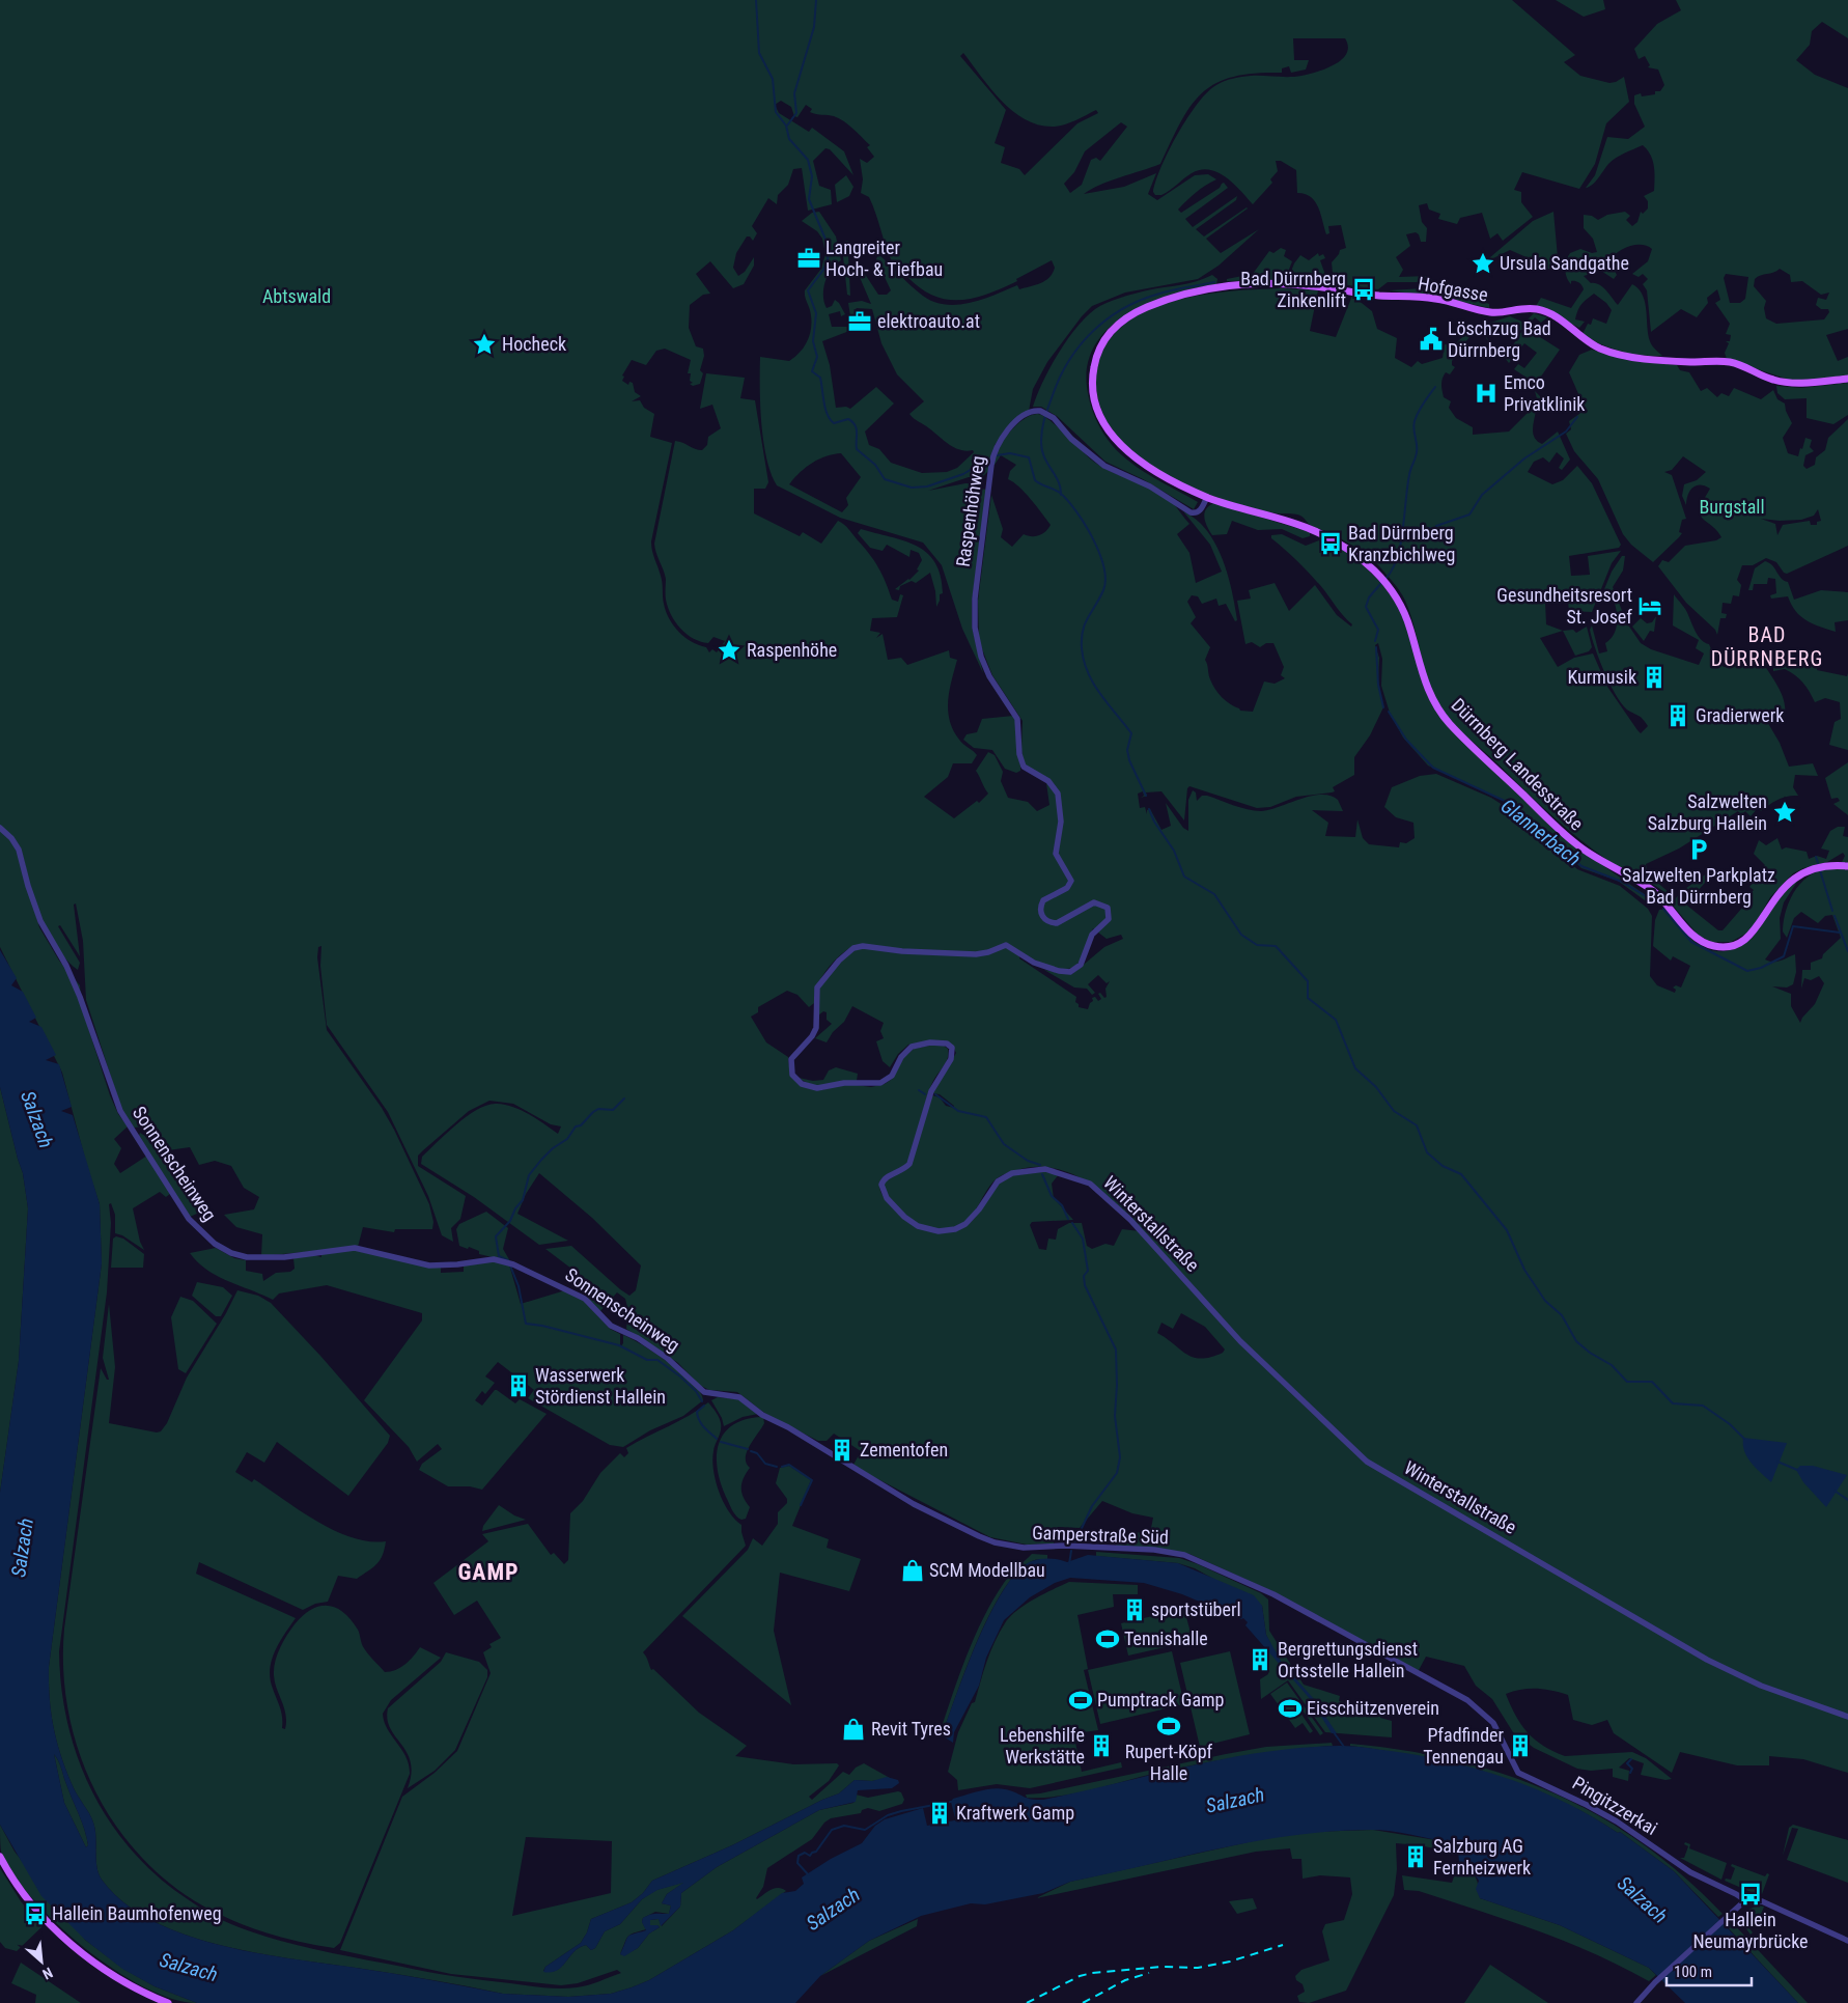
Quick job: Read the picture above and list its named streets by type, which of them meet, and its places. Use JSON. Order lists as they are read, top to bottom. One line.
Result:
{"streets":{"main road":["Hofgasse","Dürrnberg Landesstraße"],"street":["Raspenhöhweg","Sonnenscheinweg","Winterstallstraße","Gamperstraße Süd","Pingitzzerkai"]},"crossings":[["Hofgasse","Dürrnberg Landesstraße"],["Raspenhöhweg","Dürrnberg Landesstraße"],["Raspenhöhweg","Winterstallstraße"],["Sonnenscheinweg","Gamperstraße Süd"],["Gamperstraße Süd","Pingitzzerkai"]],"districts":["BAD DÜRRNBERG","GAMP"],"water":["Glannerbach","Salzach"],"parks":["Abtswald","Burgstall"],"places":{"office":["Langreiter Hoch- & Tiefbau","elektroauto.at"],"place":["Ursula Sandgathe","Hocheck","Raspenhöhe","Salzwelten Salzburg Hallein"],"bus stop":["Bad Dürrnberg Zinkenlift","Bad Dürrnberg Kranzbichlweg","Hallein Neumayrbrücke","Hallein Baumhofenweg"],"public building":["Löschzug Bad Dürrnberg"],"hospital":["Emco Privatklinik"],"hotel":["Gesundheitsresort St. Josef"],"building":["Kurmusik","Gradierwerk","Wasserwerk Stördienst Hallein","Zementofen","sportstüberl","Bergrettungsdienst Ortsstelle Hallein","Lebenshilfe Werkstätte","Pfadfinder Tennengau","Kraftwerk Gamp","Salzburg AG Fernheizwerk"],"parking":["Salzwelten Parkplatz Bad Dürrnberg"],"shop":["SCM Modellbau","Revit Tyres"],"sports":["Tennishalle","Pumptrack Gamp","Eisschützenverein","Rupert-Köpf Halle"]},"scale_bar":"100 m","north":"bottom right"}
